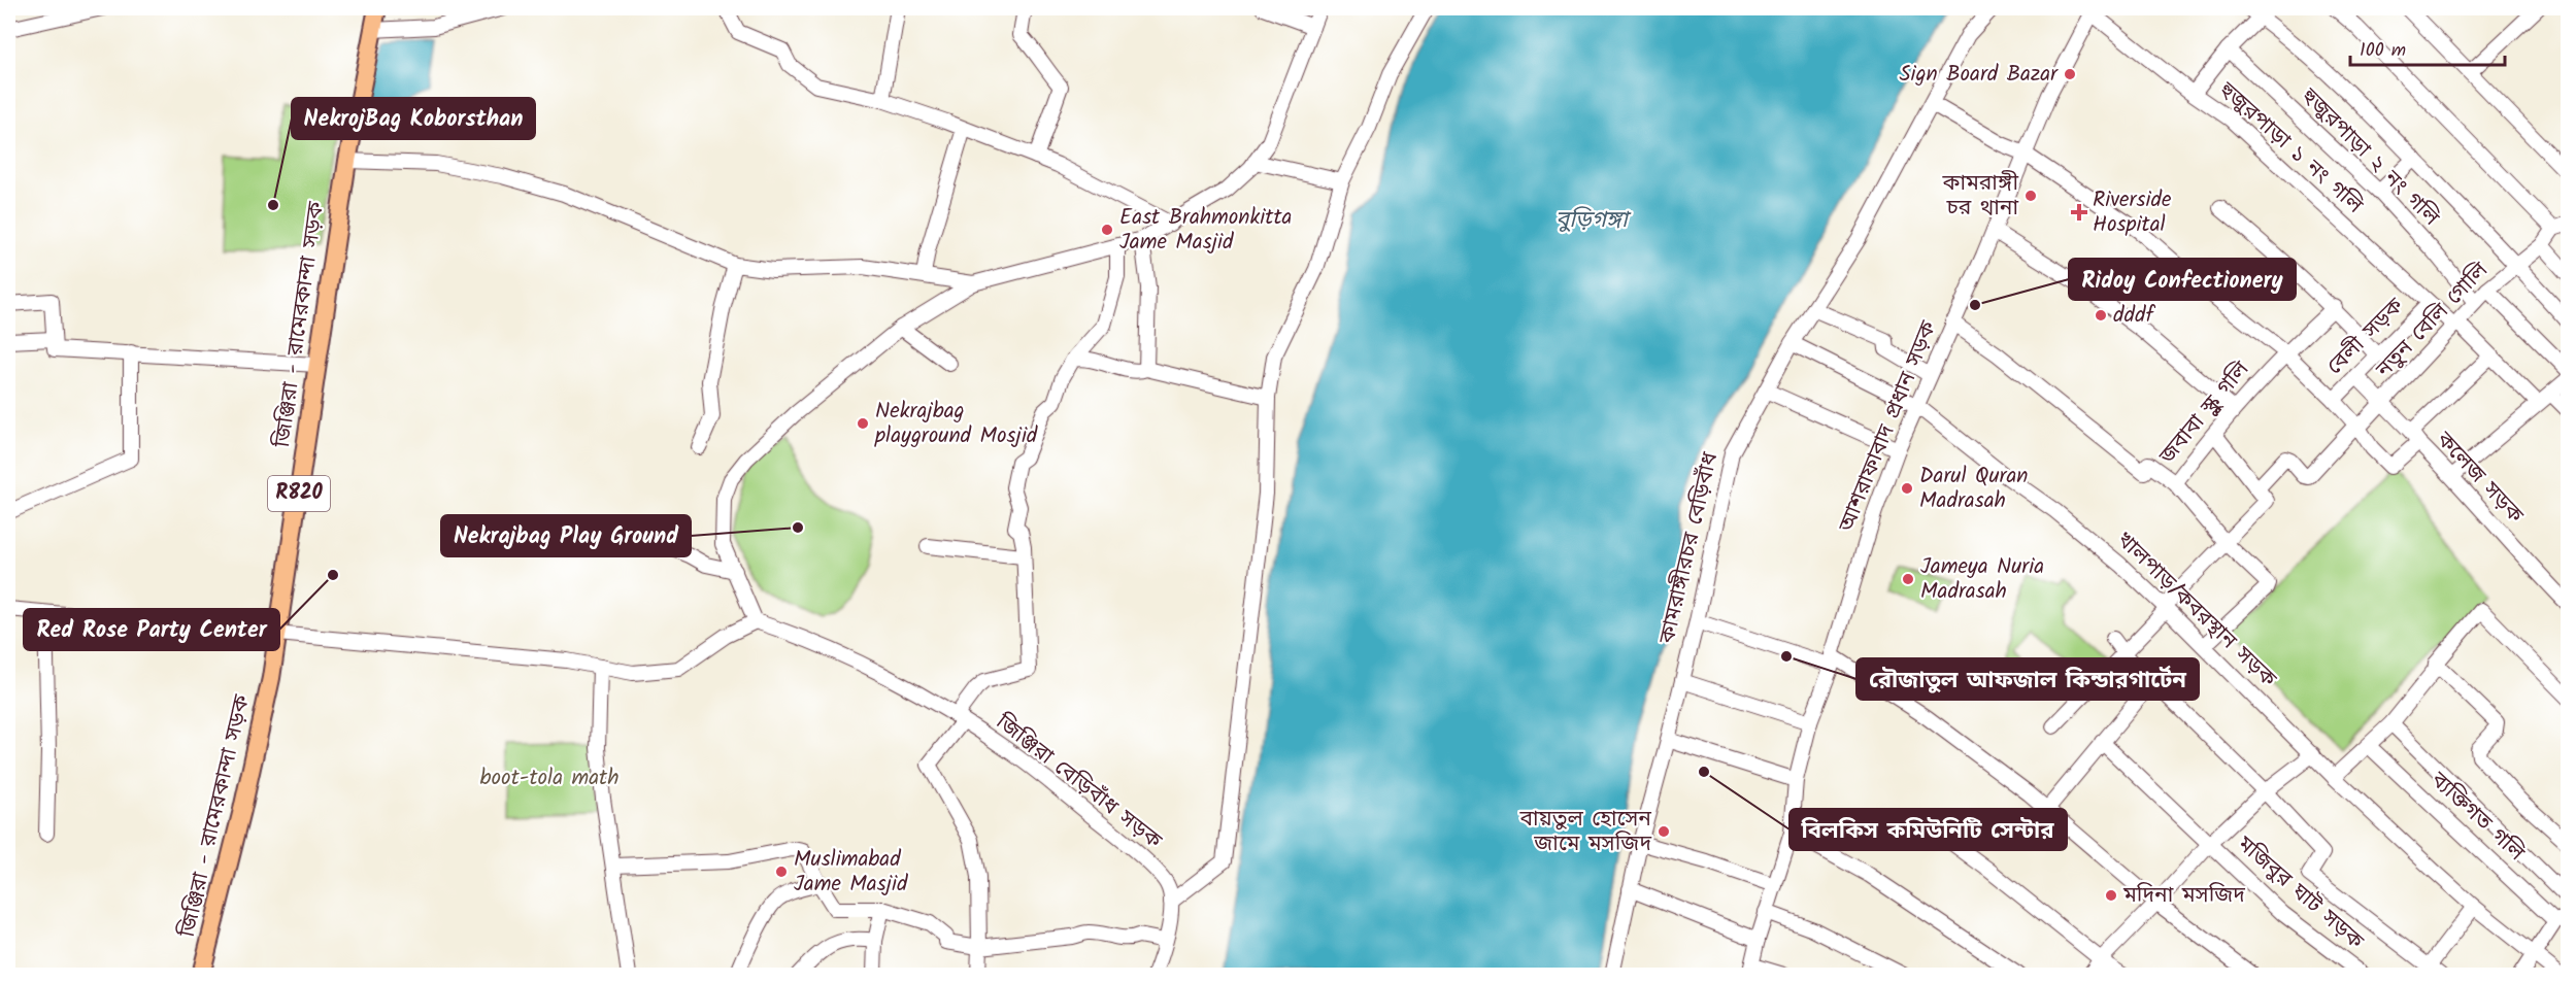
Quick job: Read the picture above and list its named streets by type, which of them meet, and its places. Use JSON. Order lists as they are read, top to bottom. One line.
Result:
{"streets":{"main road":["জিঞ্জিরা - রামেরকান্দা সড়ক","R820"],"street":["হুজুরপাড়া ১ নং গলি","হুজুরপাড়া ২ নং গলি","নতুন বেলি গোলি","বেলী সড়ক","জবাবা স্কুল গলি","আশরাফাবাদ প্রধান সড়ক","কলেজ সড়ক","কামরাঙ্গীরচর বেড়িবাঁধ","খালপাড়/কবরস্থান সড়ক","জিঞ্জিরা বেড়িবাঁধ সড়ক","ব্যক্তিগত গলি","মজিবুর ঘাট সড়ক"]},"crossings":[["হুজুরপাড়া ১ নং গলি","নতুন বেলি গোলি"],["হুজুরপাড়া ১ নং গলি","বেলী সড়ক"],["হুজুরপাড়া ১ নং গলি","আশরাফাবাদ প্রধান সড়ক"],["হুজুরপাড়া ২ নং গলি","নতুন বেলি গোলি"],["নতুন বেলি গোলি","কলেজ সড়ক"],["বেলী সড়ক","কলেজ সড়ক"],["জবাবা স্কুল গলি","কলেজ সড়ক"],["আশরাফাবাদ প্রধান সড়ক","খালপাড়/কবরস্থান সড়ক"],["কামরাঙ্গীরচর বেড়িবাঁধ","খালপাড়/কবরস্থান সড়ক"]],"water":["বুড়িগঙ্গা"],"parks":["boot-tola math"],"places":{"other":["Sign Board Bazar","কামরাঙ্গী চর থানা","NekrojBag Koborsthan","East Brahmonkitta Jame Masjid","Ridoy Confectionery","dddf","Nekrajbag playground Mosjid","Darul Quran Madrasah","Nekrajbag Play Ground","Red Rose Party Center","Jameya Nuria Madrasah","রৌজাতুল আফজাল কিন্ডারগার্টেন","বিলকিস কমিউনিটি সেন্টার","বায়তুল হোসেন জামে মসজিদ","Muslimabad Jame Masjid","মদিনা মসজিদ"],"health":["Riverside Hospital"]},"scale_bar":"100 m"}
